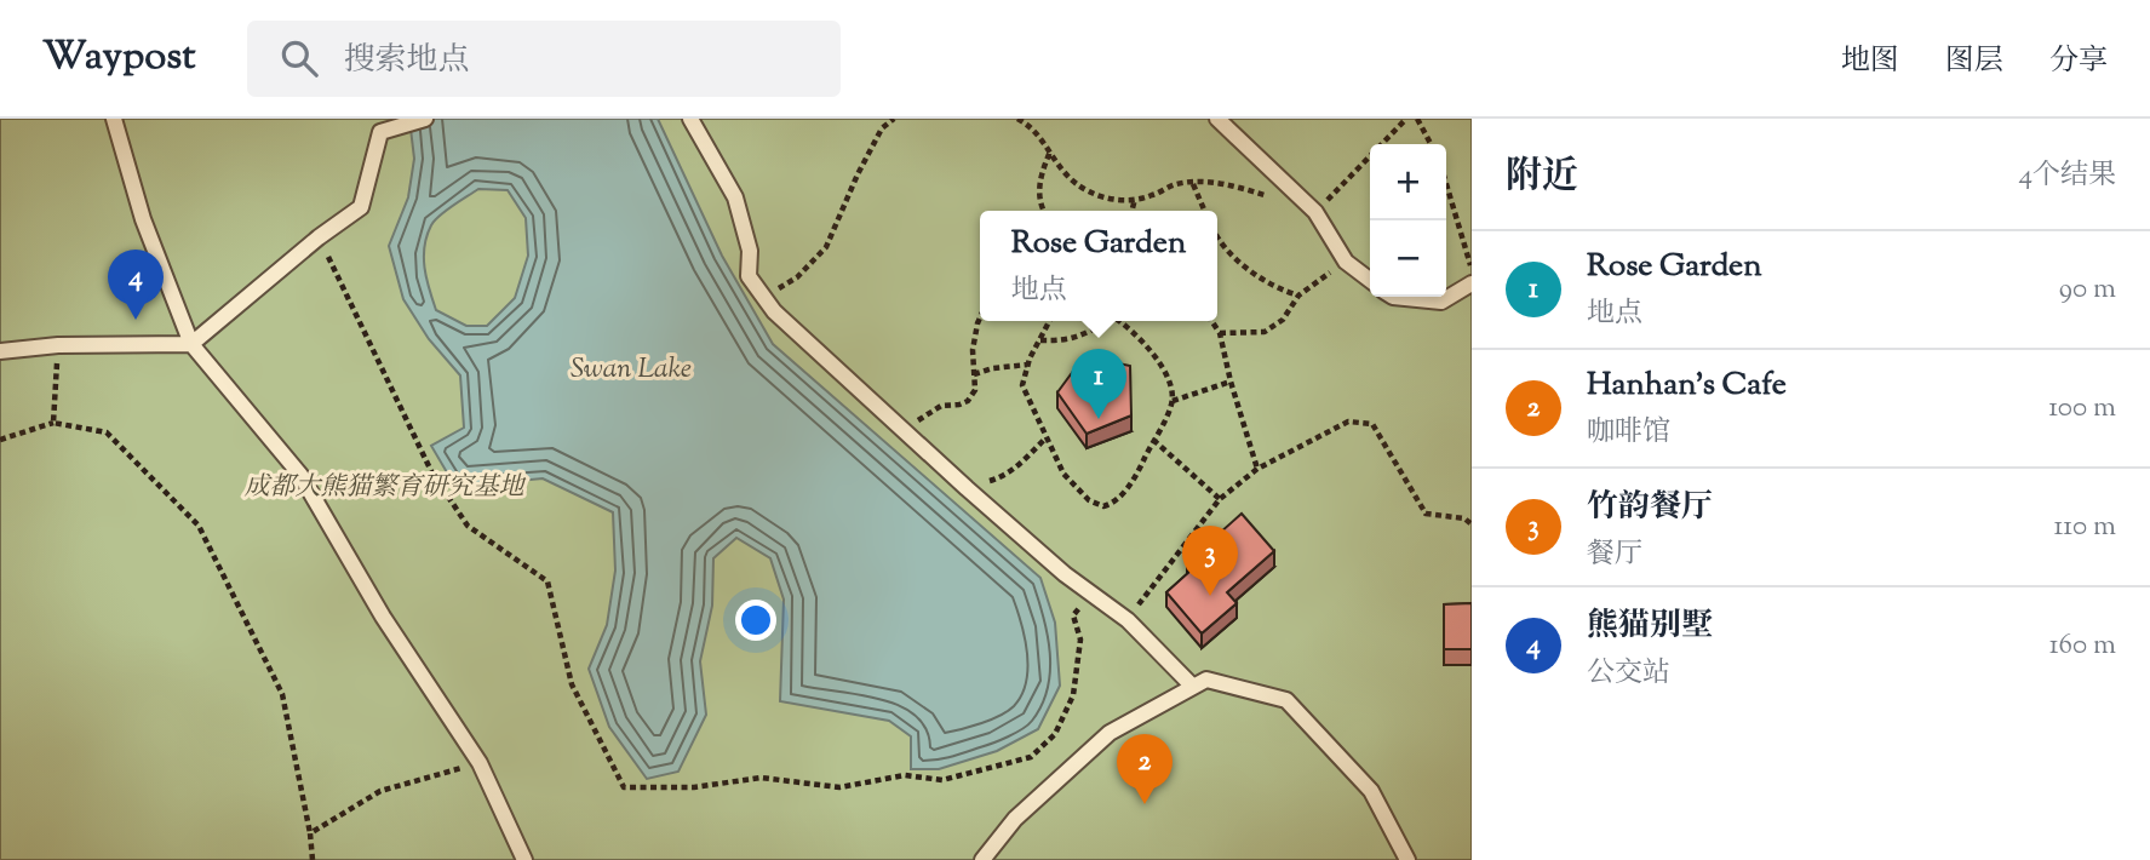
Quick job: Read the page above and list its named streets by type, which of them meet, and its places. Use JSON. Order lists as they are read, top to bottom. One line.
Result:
{"water":["Swan Lake"],"parks":["成都大熊猫繁育研究基地"],"page":{"header":"Waypost","search":"搜索地点","nav":["地图","图层","分享"],"heading":["附近","4个结果"],"map_buttons":["+","−"],"popup":["Rose Garden","地点"],"list":[{"mark":"1","name":"Rose Garden","note":"地点","value":"90 m"},{"mark":"2","name":"Hanhan's Cafe","note":"咖啡馆","value":"100 m"},{"mark":"3","name":"竹韵餐厅","note":"餐厅","value":"110 m"},{"mark":"4","name":"熊猫别墅","note":"公交站","value":"160 m"}],"pins":["4","1","3","2"]}}
